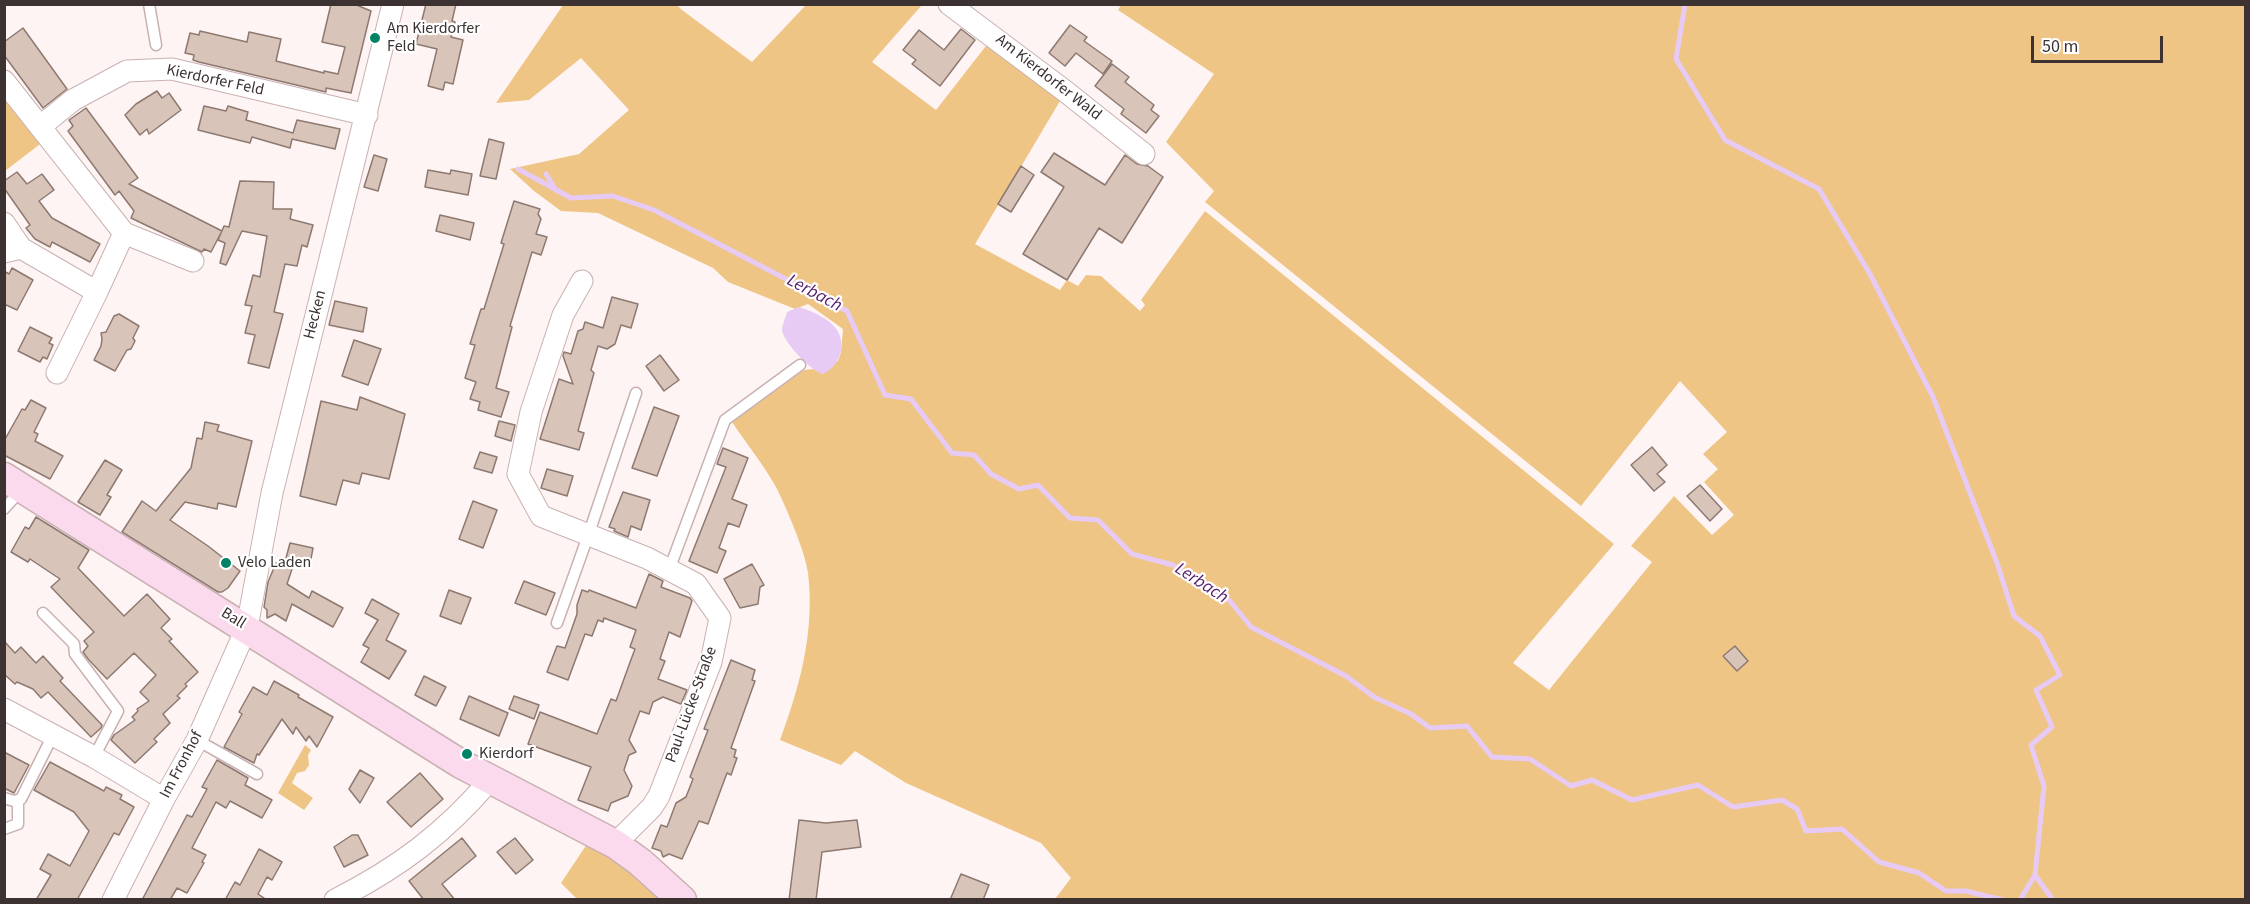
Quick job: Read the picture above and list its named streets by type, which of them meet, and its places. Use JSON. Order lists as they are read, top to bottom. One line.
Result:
{"streets":{"main road":["Ball"],"street":["Am Kierdorfer Wald","Kierdorfer Feld","Hecken","Paul-Lücke-Straße","Im Fronhof"]},"crossings":[["Kierdorfer Feld","Hecken"],["Hecken","Ball"],["Hecken","Im Fronhof"],["Ball","Im Fronhof"]],"water":["Lerbach"],"places":["Am Kierdorfer Feld","Velo Laden","Kierdorf"],"scale_bar":"50 m"}
